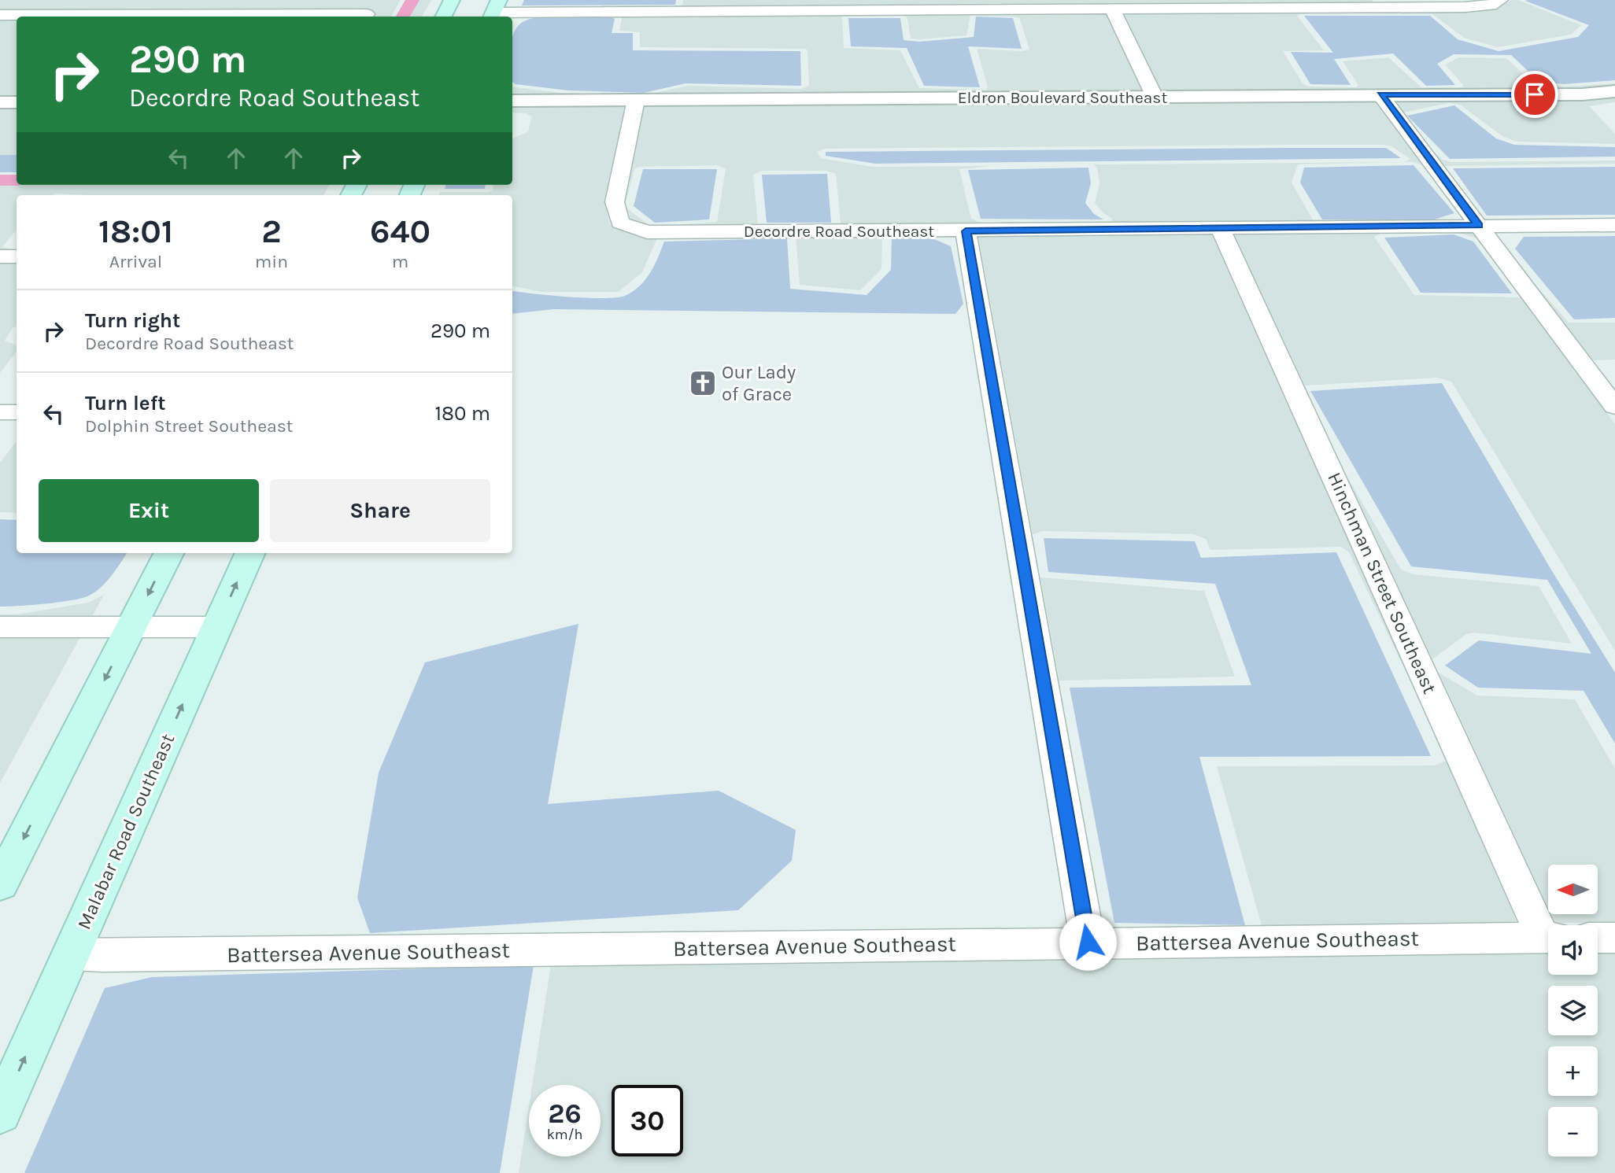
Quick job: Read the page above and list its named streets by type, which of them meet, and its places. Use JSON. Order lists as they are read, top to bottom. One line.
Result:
{"streets":{"main road":["Malabar Road Southeast"],"street":["Eldron Boulevard Southeast","Decordre Road Southeast","Hinchman Street Southeast","Battersea Avenue Southeast"]},"crossings":[["Eldron Boulevard Southeast","Decordre Road Southeast"],["Decordre Road Southeast","Hinchman Street Southeast"],["Malabar Road Southeast","Battersea Avenue Southeast"]],"places":{"church":["Our Lady of Grace"]},"north":"left","page":{"turn":["290 m","Decordre Road Southeast"],"eta":["18:01","Arrival","2","min","640","m"],"list":[{"name":"Turn right","note":"Decordre Road Southeast","value":"290 m"},{"name":"Turn left","note":"Dolphin Street Southeast","value":"180 m"}],"buttons":["Exit","Share"],"map_buttons":["+","−"],"speed":"26 km/h","limit":"30"}}
